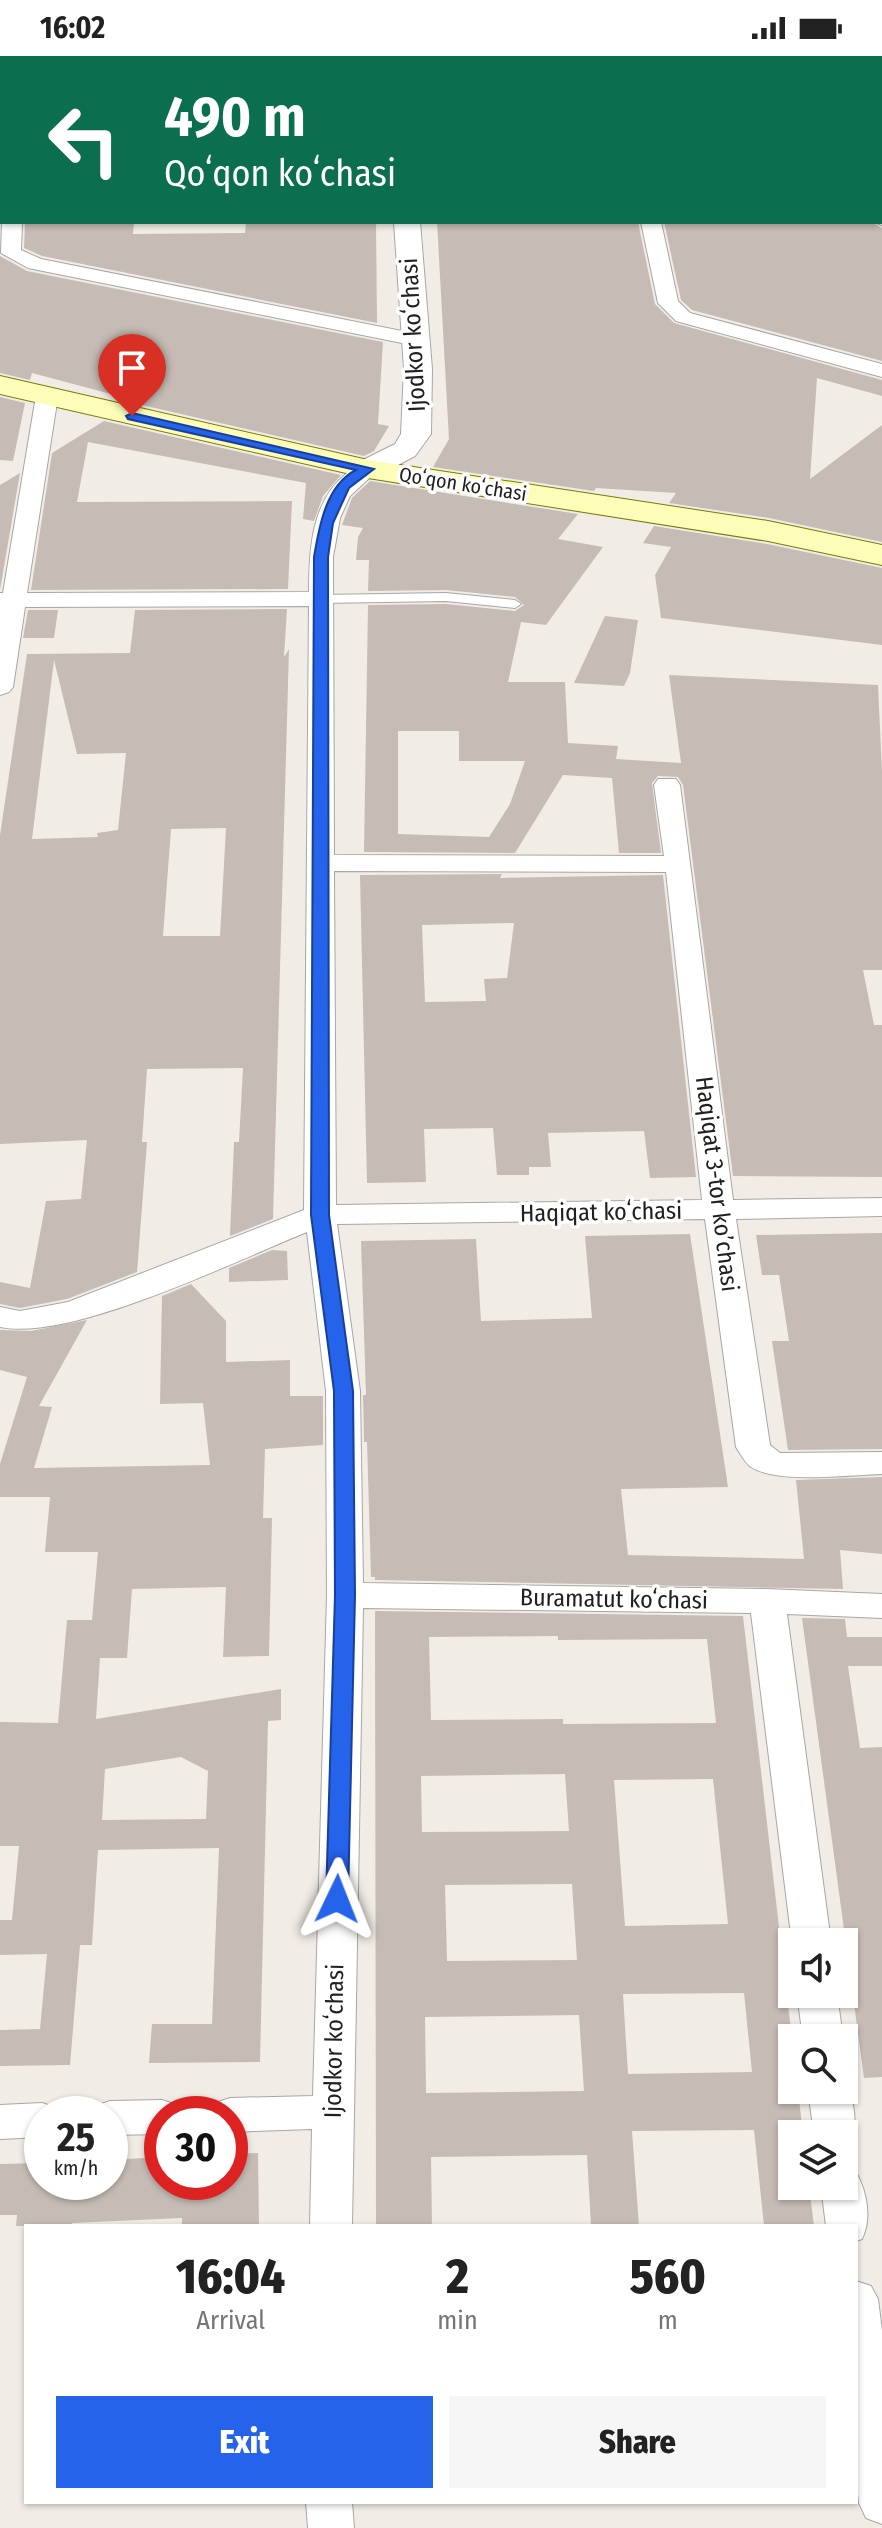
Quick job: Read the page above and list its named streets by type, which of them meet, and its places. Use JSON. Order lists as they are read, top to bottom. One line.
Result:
{"streets":{"main road":["Qoʻqon koʻchasi"],"street":["Ijodkor koʻchasi","Haqiqat 3-tor koʼchasi","Haqiqat koʻchasi","Buramatut koʻchasi"]},"crossings":[["Ijodkor koʻchasi","Qoʻqon koʻchasi"],["Ijodkor koʻchasi","Haqiqat koʻchasi"],["Ijodkor koʻchasi","Buramatut koʻchasi"],["Haqiqat 3-tor koʼchasi","Haqiqat koʻchasi"]],"page":{"status":"16:02","turn":["490 m","Qoʻqon koʻchasi"],"speed":"25 km/h","limit":"30","eta":["16:04","Arrival","2","min","560","m"],"buttons":["Exit","Share"]}}
